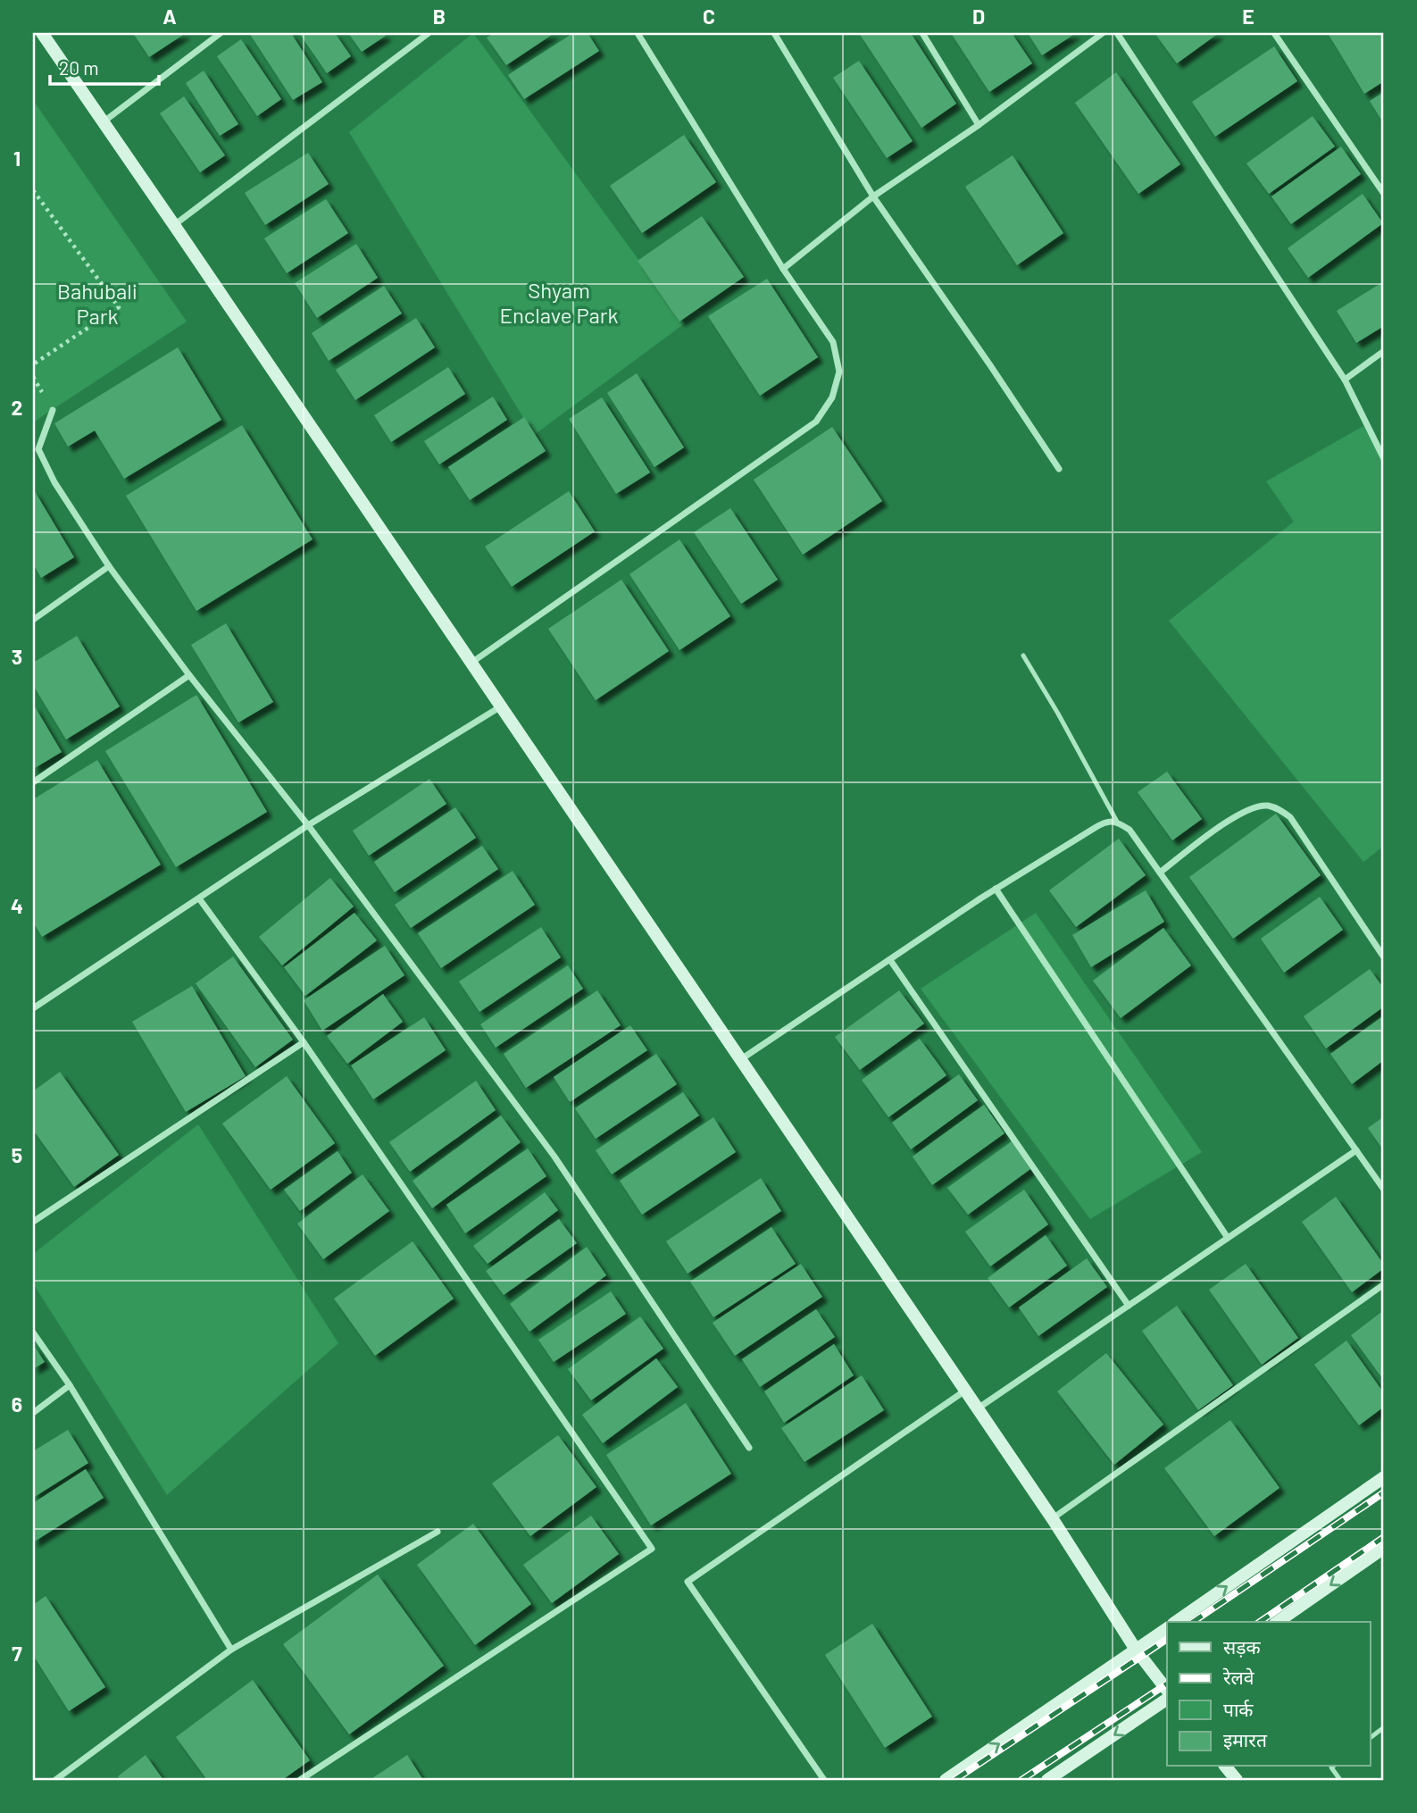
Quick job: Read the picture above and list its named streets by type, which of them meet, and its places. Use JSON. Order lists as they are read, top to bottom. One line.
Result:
{"parks":["Shyam Enclave Park","Bahubali Park"],"legend":["सड़क","रेलवे","पार्क","इमारत"],"scale_bar":"20 m","grid":{"columns":["A","B","C","D","E"],"rows":["1","2","3","4","5","6","7"]}}
